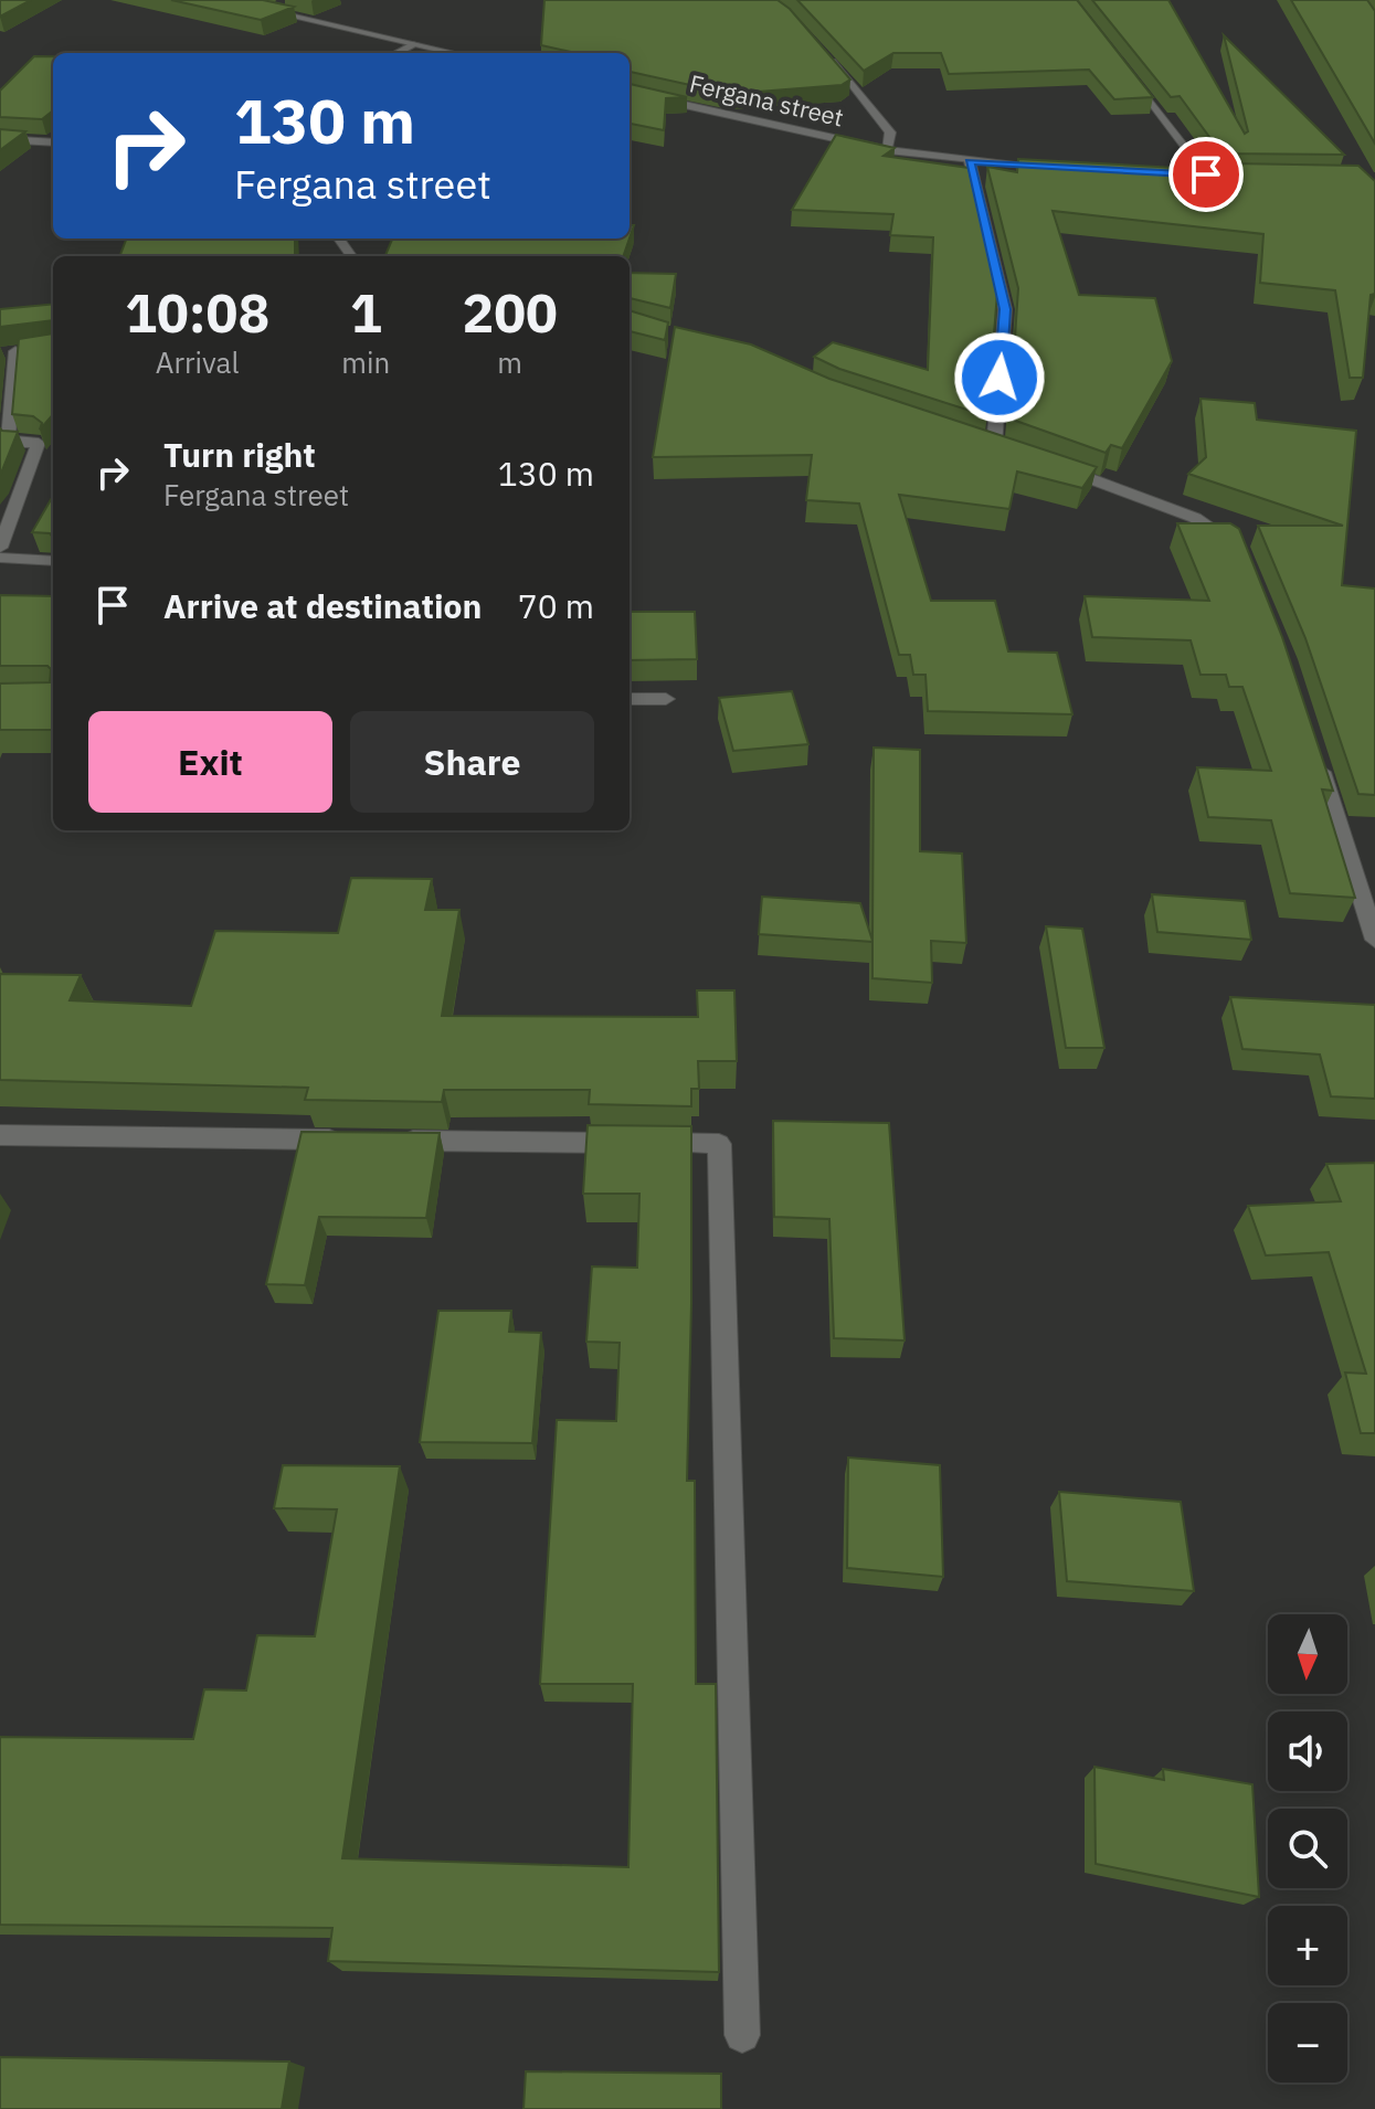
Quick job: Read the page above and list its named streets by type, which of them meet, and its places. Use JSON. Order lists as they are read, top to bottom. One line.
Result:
{"streets":{"street":["Fergana street"]},"north":"bottom","page":{"turn":["130 m","Fergana street"],"eta":["10:08","Arrival","1","min","200","m"],"list":[{"name":"Turn right","note":"Fergana street","value":"130 m"},{"name":"Arrive at destination","value":"70 m"}],"buttons":["Exit","Share"],"map_buttons":["+","−"]}}
